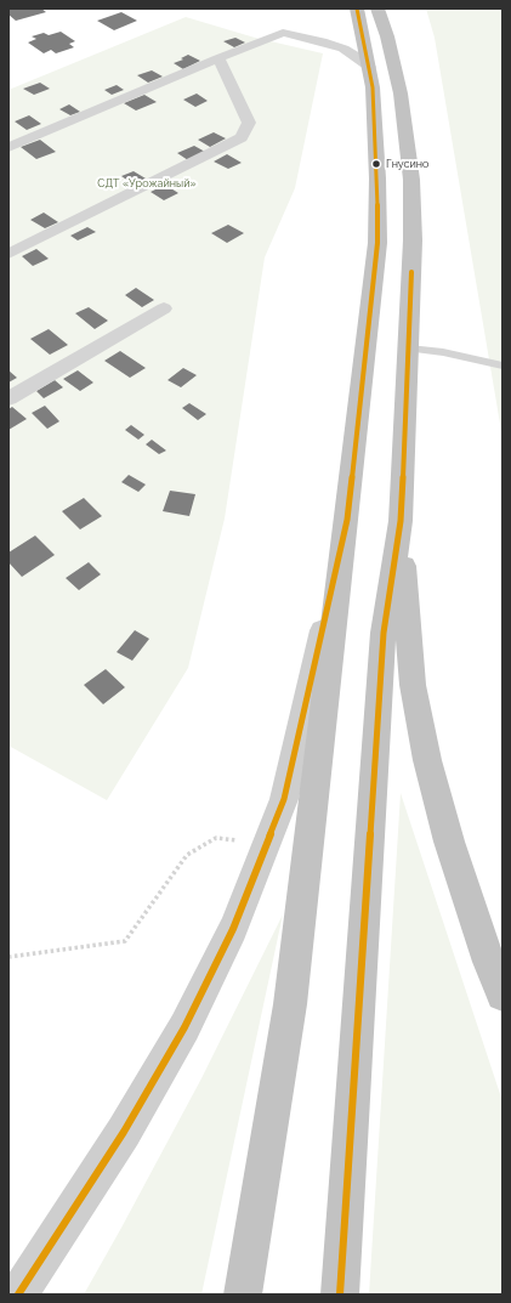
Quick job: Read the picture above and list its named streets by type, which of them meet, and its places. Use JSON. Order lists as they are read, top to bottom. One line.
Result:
{"parks":["СДТ «Урожайный»"],"places":["Гнусино"]}
